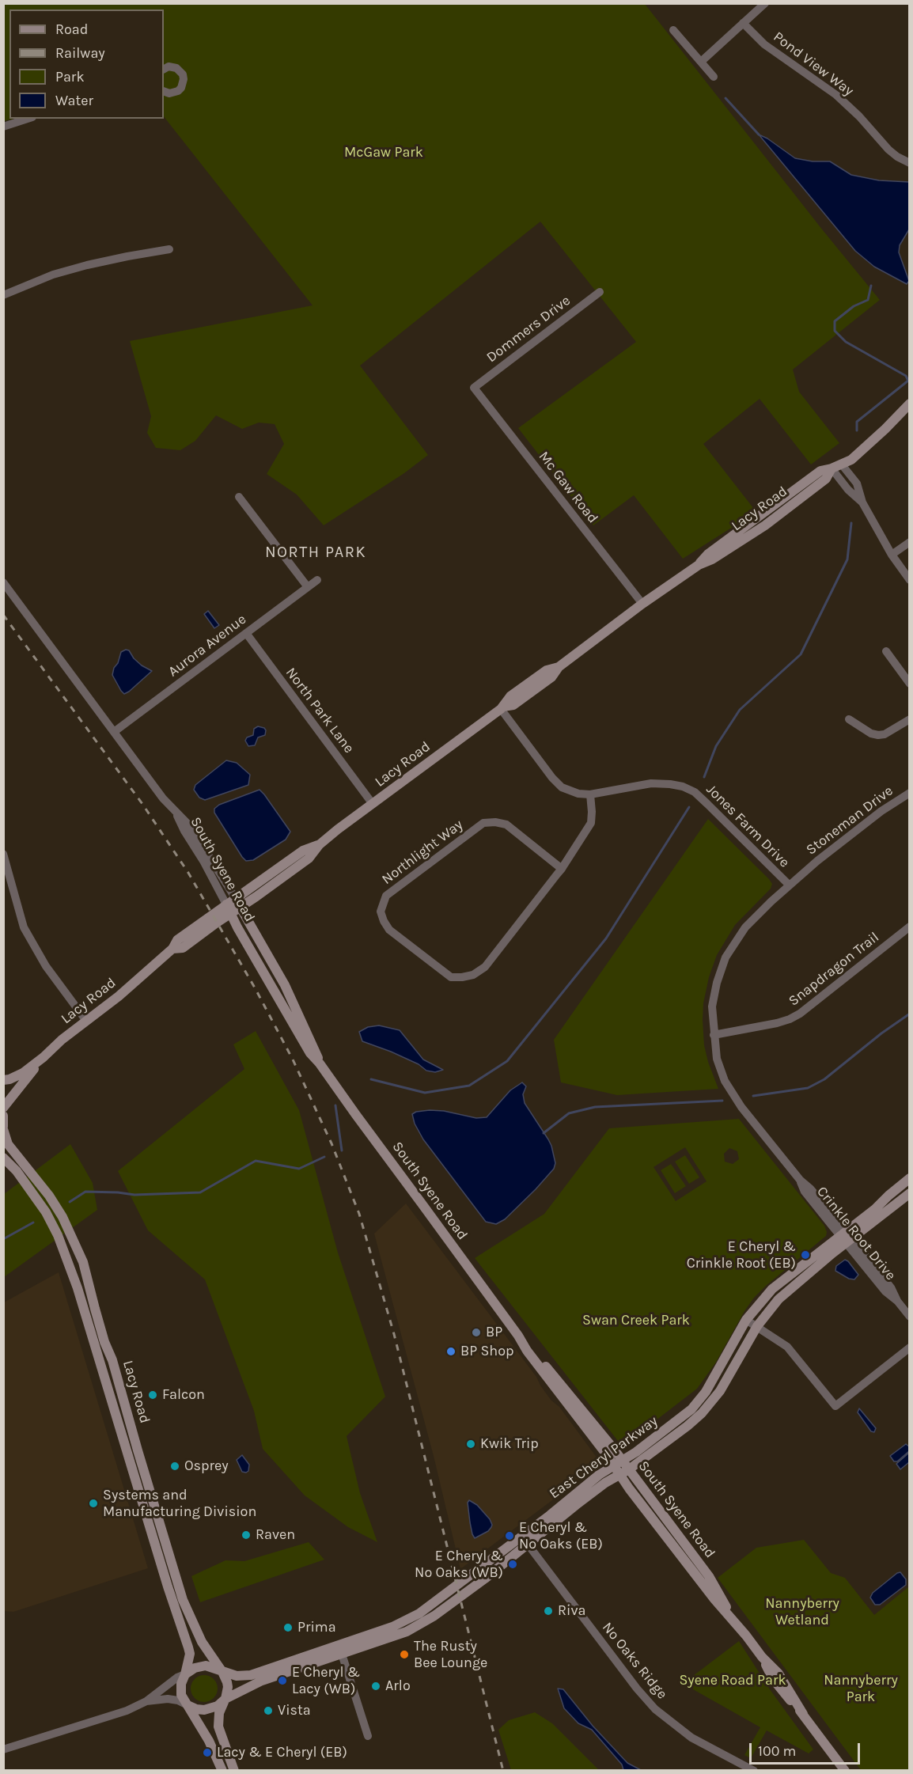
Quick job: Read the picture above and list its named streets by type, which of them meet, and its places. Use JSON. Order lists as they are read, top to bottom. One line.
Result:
{"streets":{"main road":["Lacy Road","South Syene Road","East Cheryl Parkway"],"street":["Pond View Way","Dommers Drive","Mc Gaw Road","Aurora Avenue","North Park Lane","Stoneman Drive","Jones Farm Drive","Northlight Way","Snapdragon Trail","Crinkle Root Drive","No Oaks Ridge"]},"crossings":[["Dommers Drive","Mc Gaw Road"],["Mc Gaw Road","Lacy Road"],["Lacy Road","North Park Lane"],["Lacy Road","Jones Farm Drive"],["Lacy Road","South Syene Road"],["Lacy Road","East Cheryl Parkway"],["Aurora Avenue","North Park Lane"],["Aurora Avenue","South Syene Road"],["Stoneman Drive","Jones Farm Drive"],["Stoneman Drive","Snapdragon Trail"],["Stoneman Drive","Crinkle Root Drive"],["Jones Farm Drive","Northlight Way"],["South Syene Road","East Cheryl Parkway"],["Snapdragon Trail","Crinkle Root Drive"],["Crinkle Root Drive","East Cheryl Parkway"],["East Cheryl Parkway","No Oaks Ridge"]],"districts":["NORTH PARK"],"parks":["McGaw Park","Swan Creek Park","Nannyberry Wetland","Syene Road Park","Nannyberry Park"],"places":["E Cheryl & Crinkle Root (EB)","BP","BP Shop","Falcon","Kwik Trip","Osprey","Systems and Manufacturing Division","Raven","E Cheryl & No Oaks (EB)","E Cheryl & No Oaks (WB)","Riva","Prima","The Rusty Bee Lounge","E Cheryl & Lacy (WB)","Arlo","Vista","Lacy & E Cheryl (EB)"],"legend":["Road","Railway","Park","Water"],"scale_bar":"100 m"}
